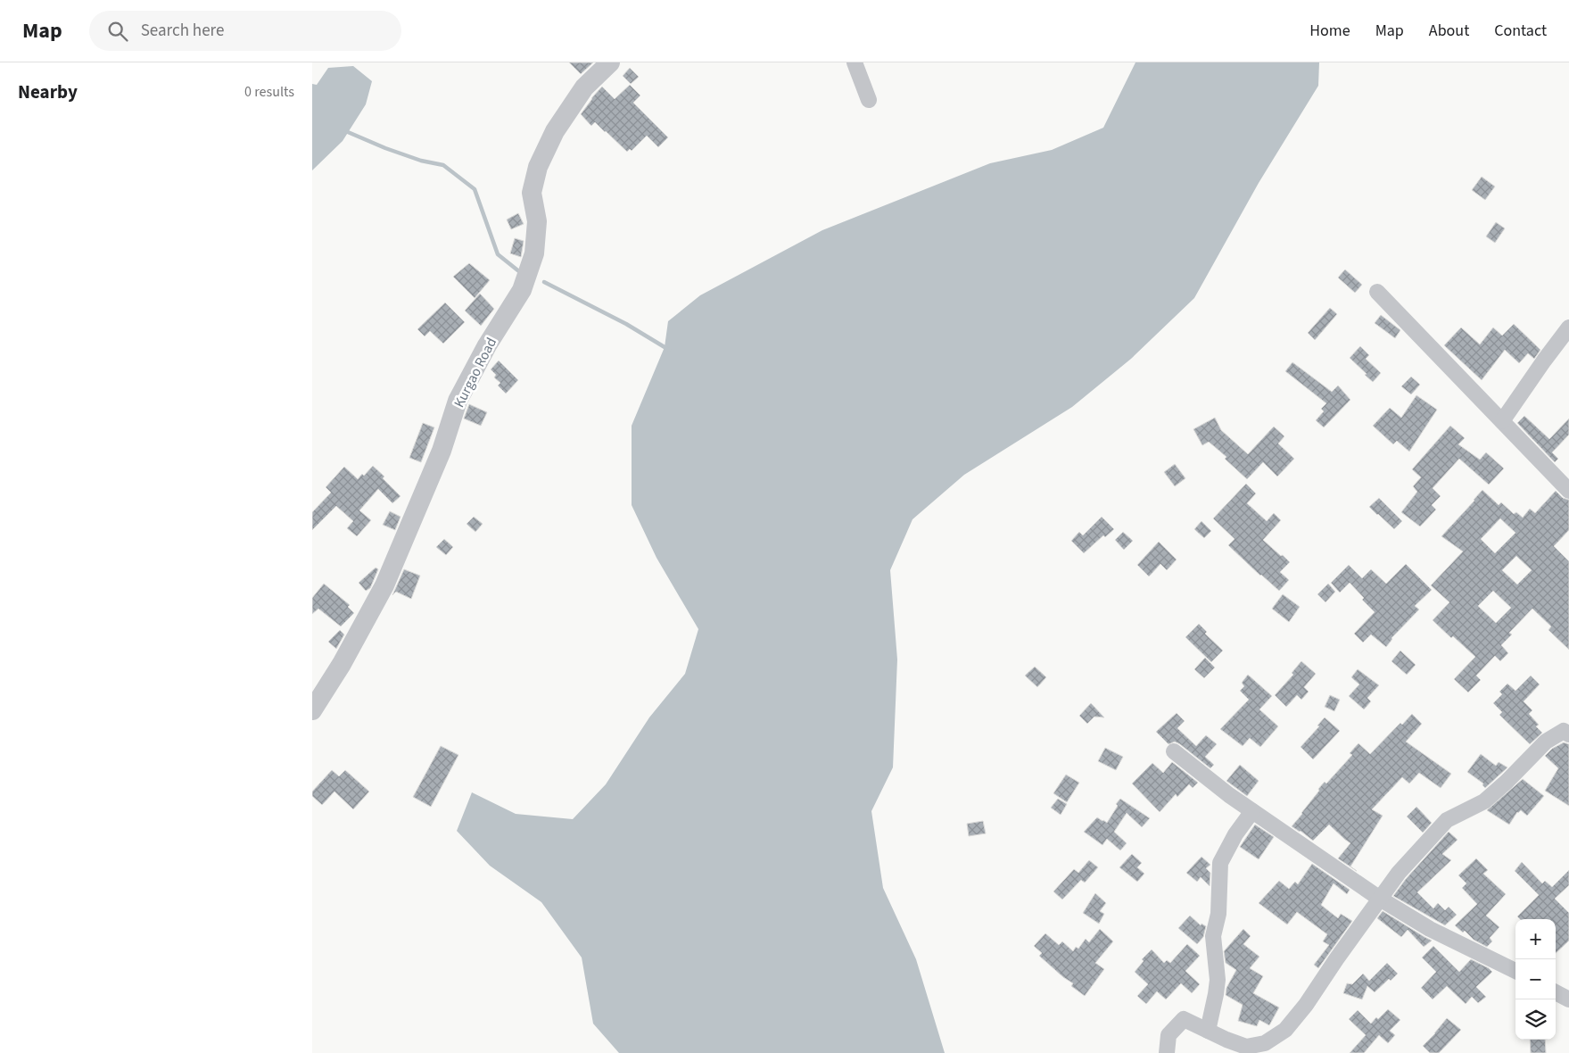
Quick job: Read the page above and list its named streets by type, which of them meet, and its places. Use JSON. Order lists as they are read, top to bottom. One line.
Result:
{"streets":{"street":["Kurgao Road"]},"page":{"header":"Map","search":"Search here","nav":["Home","Map","About","Contact"],"heading":["Nearby","0 results"],"map_buttons":["+","−"]}}
